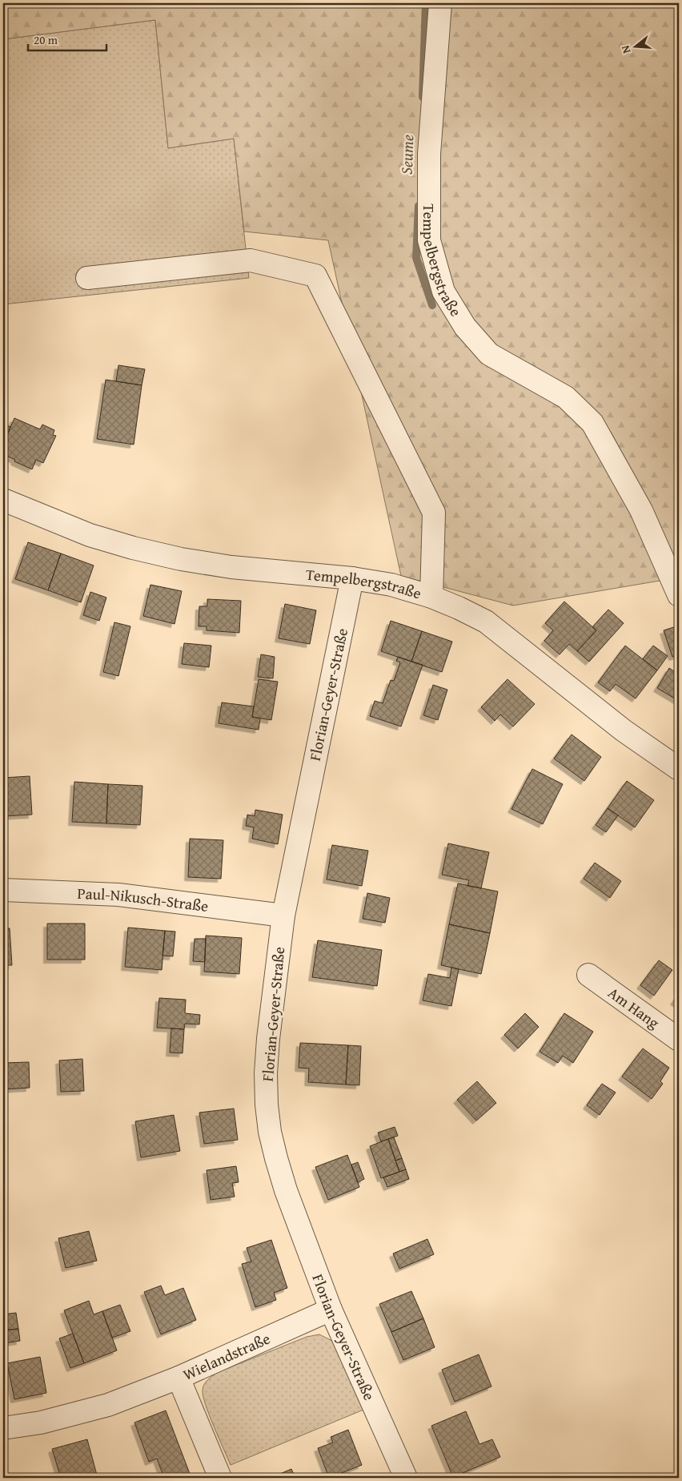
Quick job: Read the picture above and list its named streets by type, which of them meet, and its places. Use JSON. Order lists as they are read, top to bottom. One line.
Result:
{"streets":{"street":["Tempelbergstraße","Florian-Geyer-Straße","Paul-Nikusch-Straße","Am Hang","Wielandstraße"]},"crossings":[["Tempelbergstraße","Florian-Geyer-Straße"],["Florian-Geyer-Straße","Paul-Nikusch-Straße"],["Florian-Geyer-Straße","Wielandstraße"]],"water":["Seume"],"scale_bar":"20 m","north":"left"}
